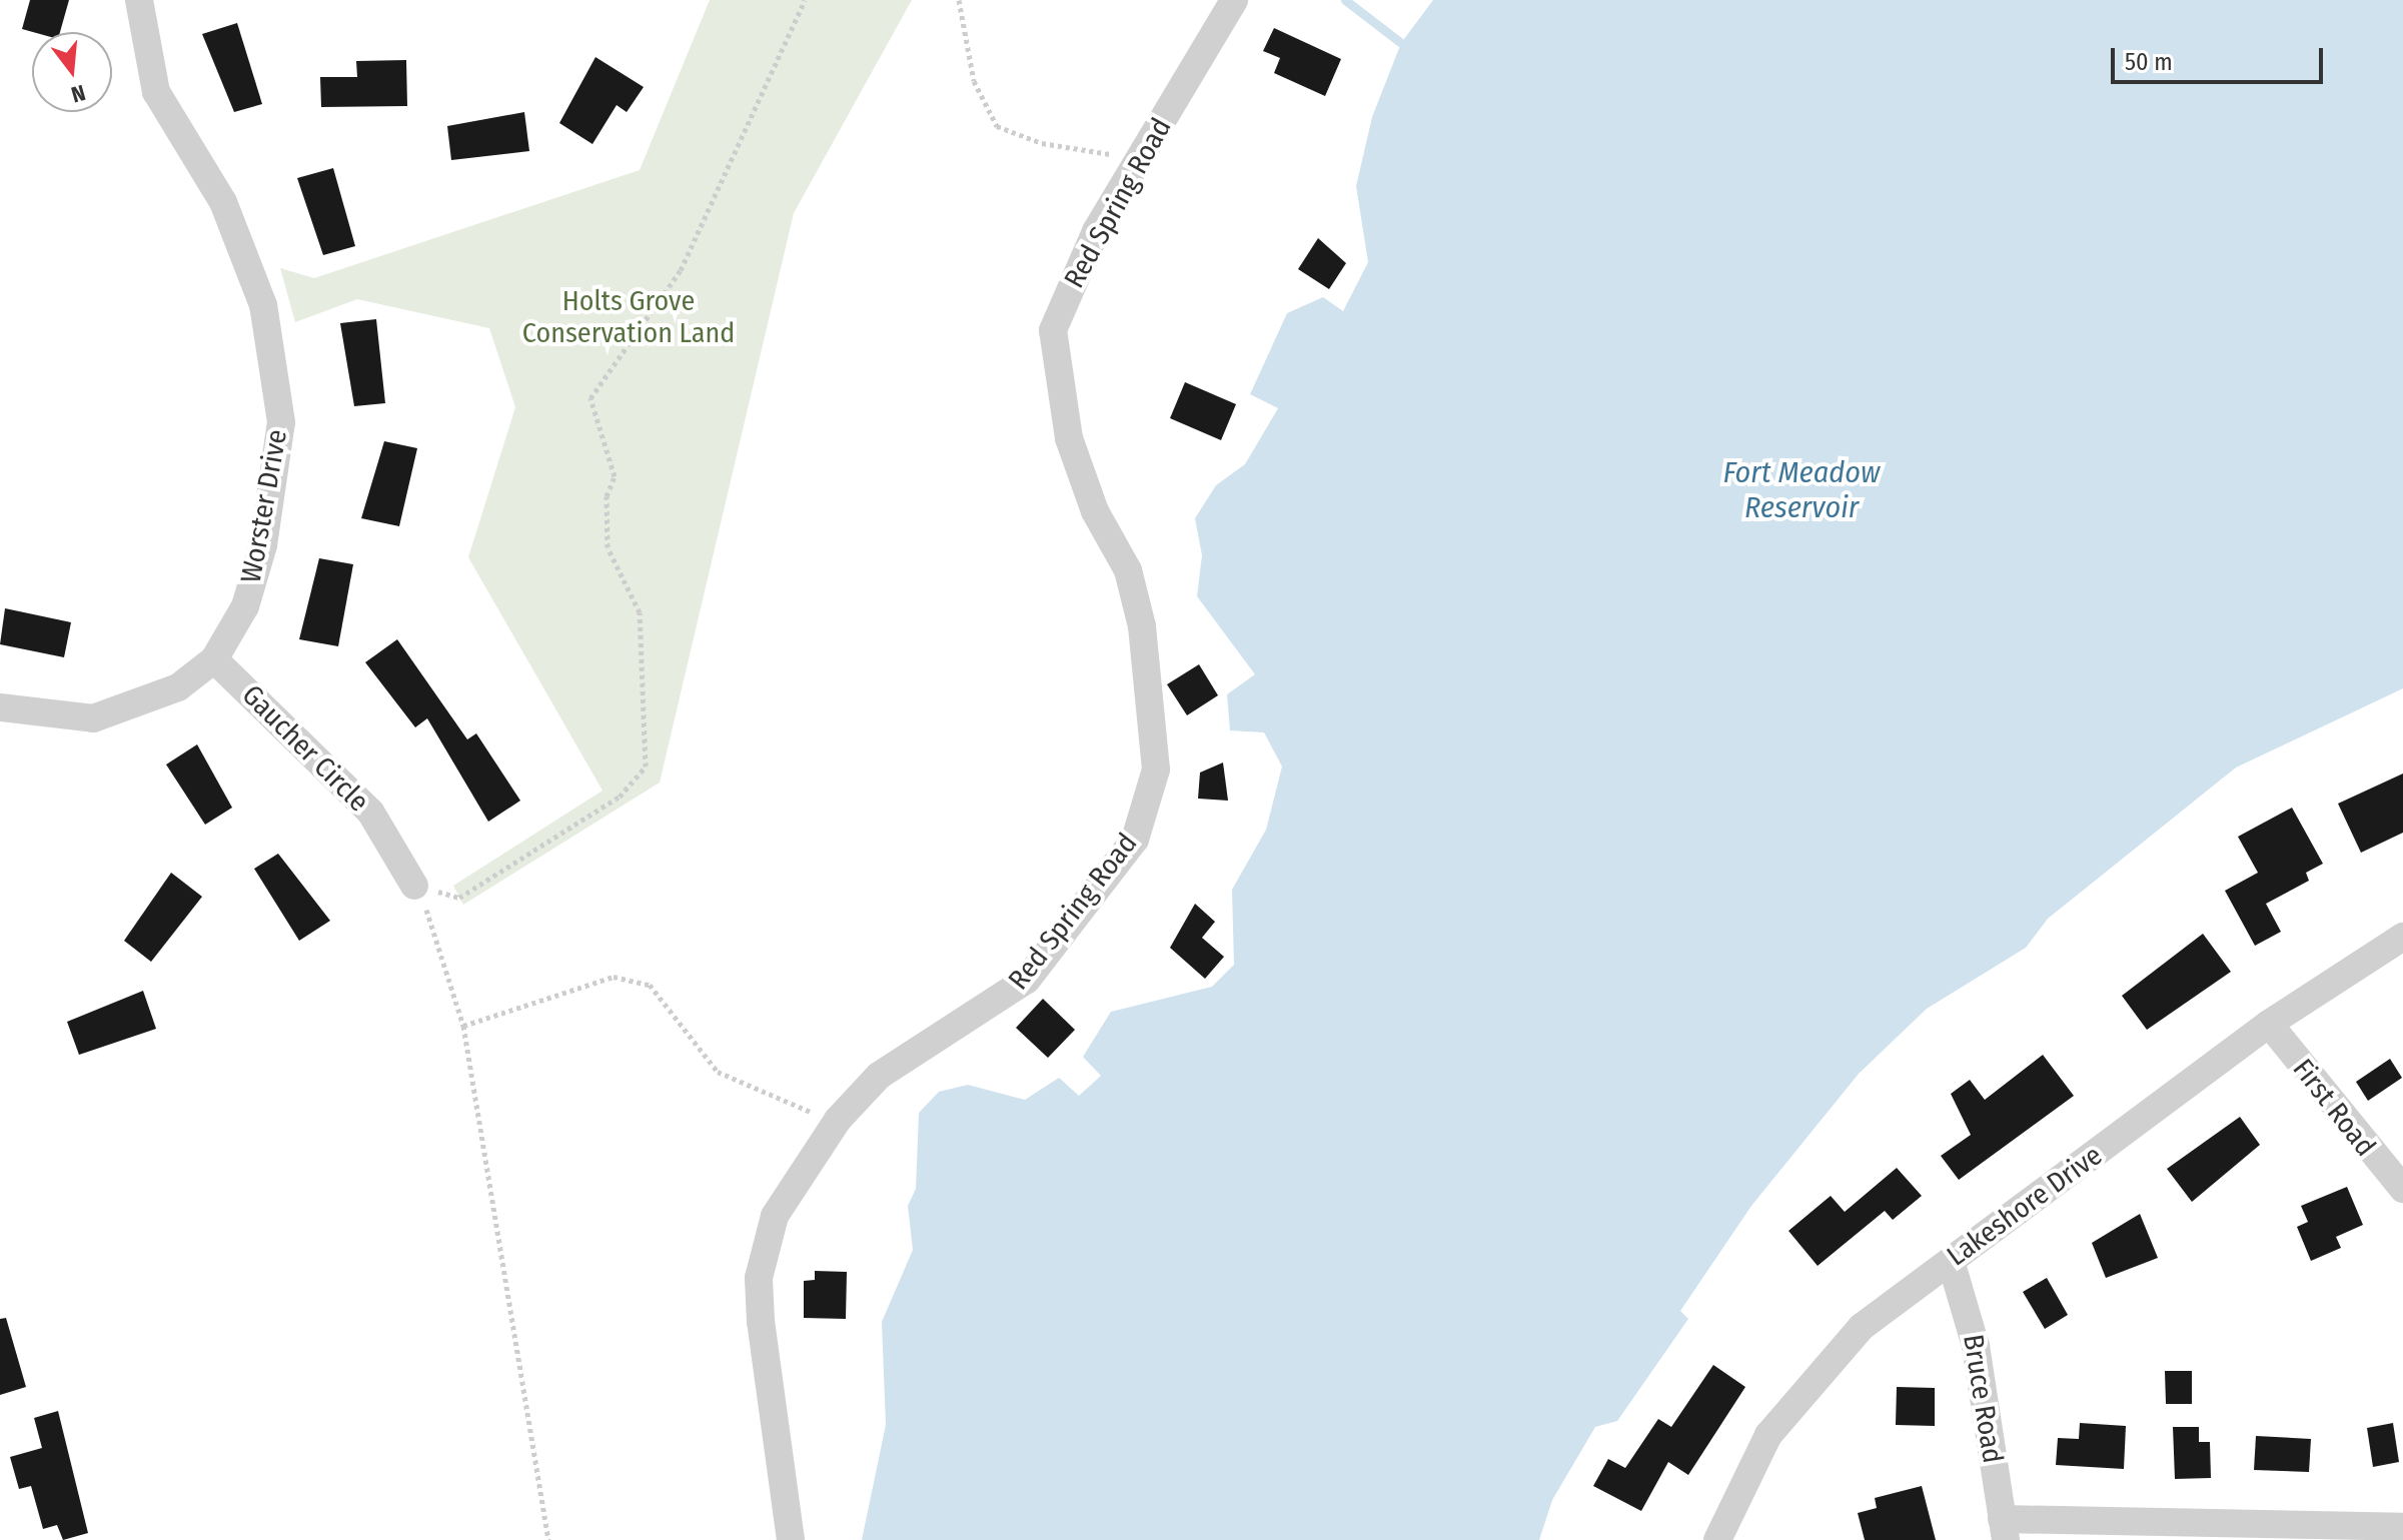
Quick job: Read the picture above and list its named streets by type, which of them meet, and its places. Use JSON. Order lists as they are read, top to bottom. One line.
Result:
{"streets":{"street":["Red Spring Road","Worster Drive","Gaucher Circle","First Road","Lakeshore Drive","Bruce Road"]},"crossings":[["Worster Drive","Gaucher Circle"],["First Road","Lakeshore Drive"],["Lakeshore Drive","Bruce Road"]],"water":["Fort Meadow Reservoir"],"parks":["Holts Grove Conservation Land"],"scale_bar":"50 m","north":"bottom"}
